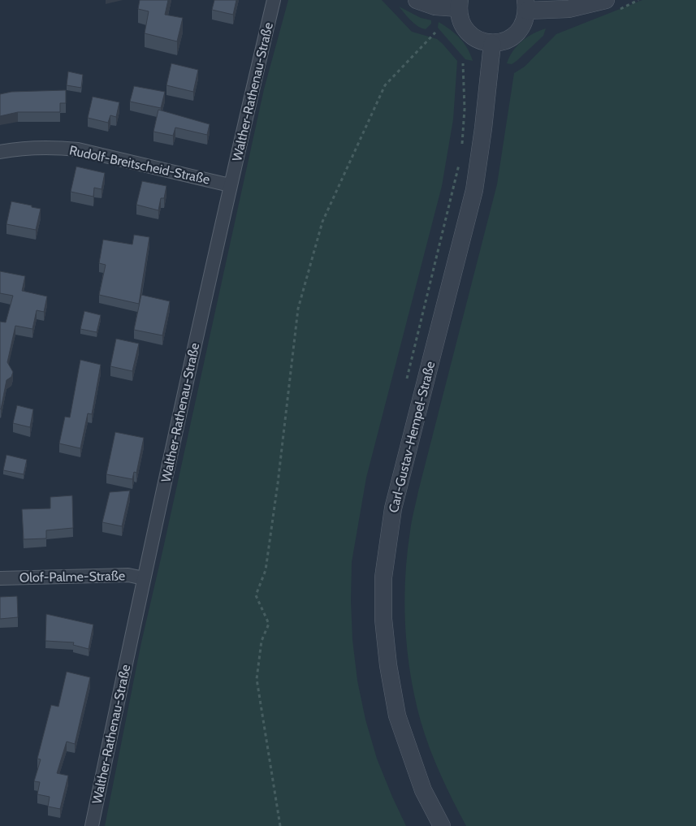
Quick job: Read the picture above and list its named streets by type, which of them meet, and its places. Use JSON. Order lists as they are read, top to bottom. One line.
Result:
{"streets":{"street":["Walther-Rathenau-Straße","Rudolf-Breitscheid-Straße","Carl-Gustav-Hempel-Straße","Olof-Palme-Straße"]},"crossings":[["Walther-Rathenau-Straße","Rudolf-Breitscheid-Straße"],["Walther-Rathenau-Straße","Olof-Palme-Straße"]]}
